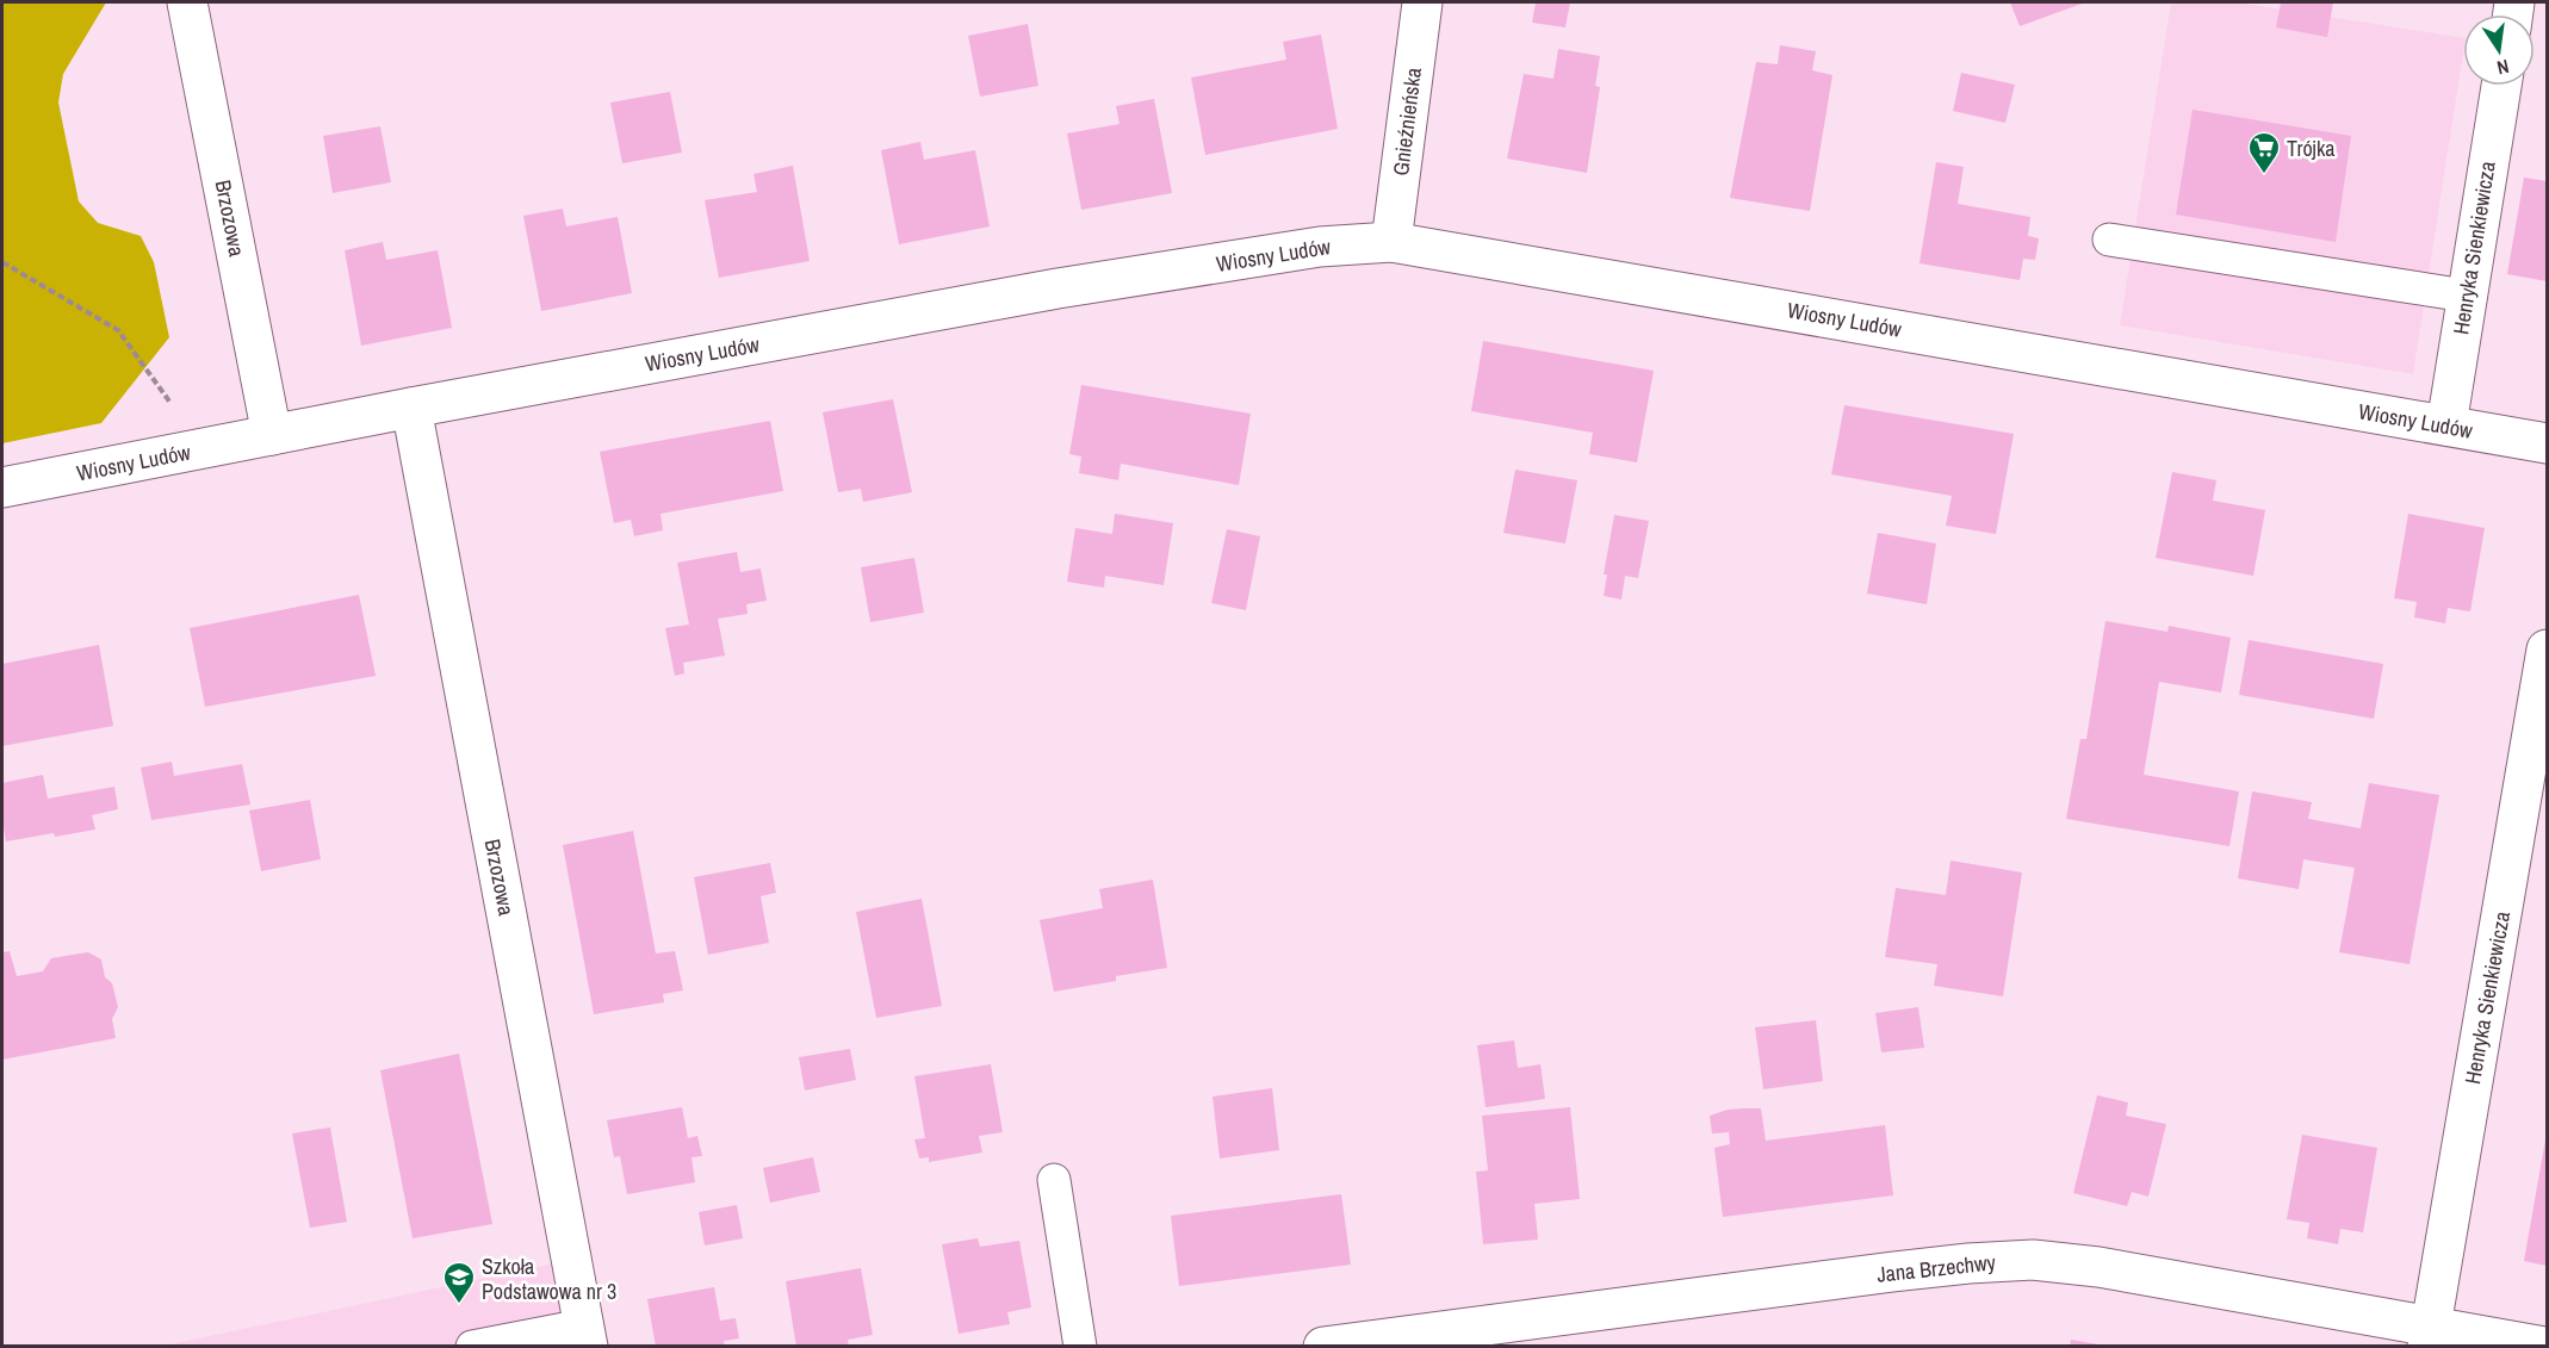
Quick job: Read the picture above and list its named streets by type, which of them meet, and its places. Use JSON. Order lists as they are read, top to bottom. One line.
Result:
{"streets":{"street":["Gnieźnieńska","Brzozowa","Henryka Sienkiewicza","Wiosny Ludów","Jana Brzechwy"]},"crossings":[["Gnieźnieńska","Wiosny Ludów"],["Brzozowa","Wiosny Ludów"],["Henryka Sienkiewicza","Wiosny Ludów"],["Henryka Sienkiewicza","Jana Brzechwy"]],"places":{"supermarket":["Trójka"],"school or university":["Szkoła Podstawowa nr 3"]},"north":"bottom"}
